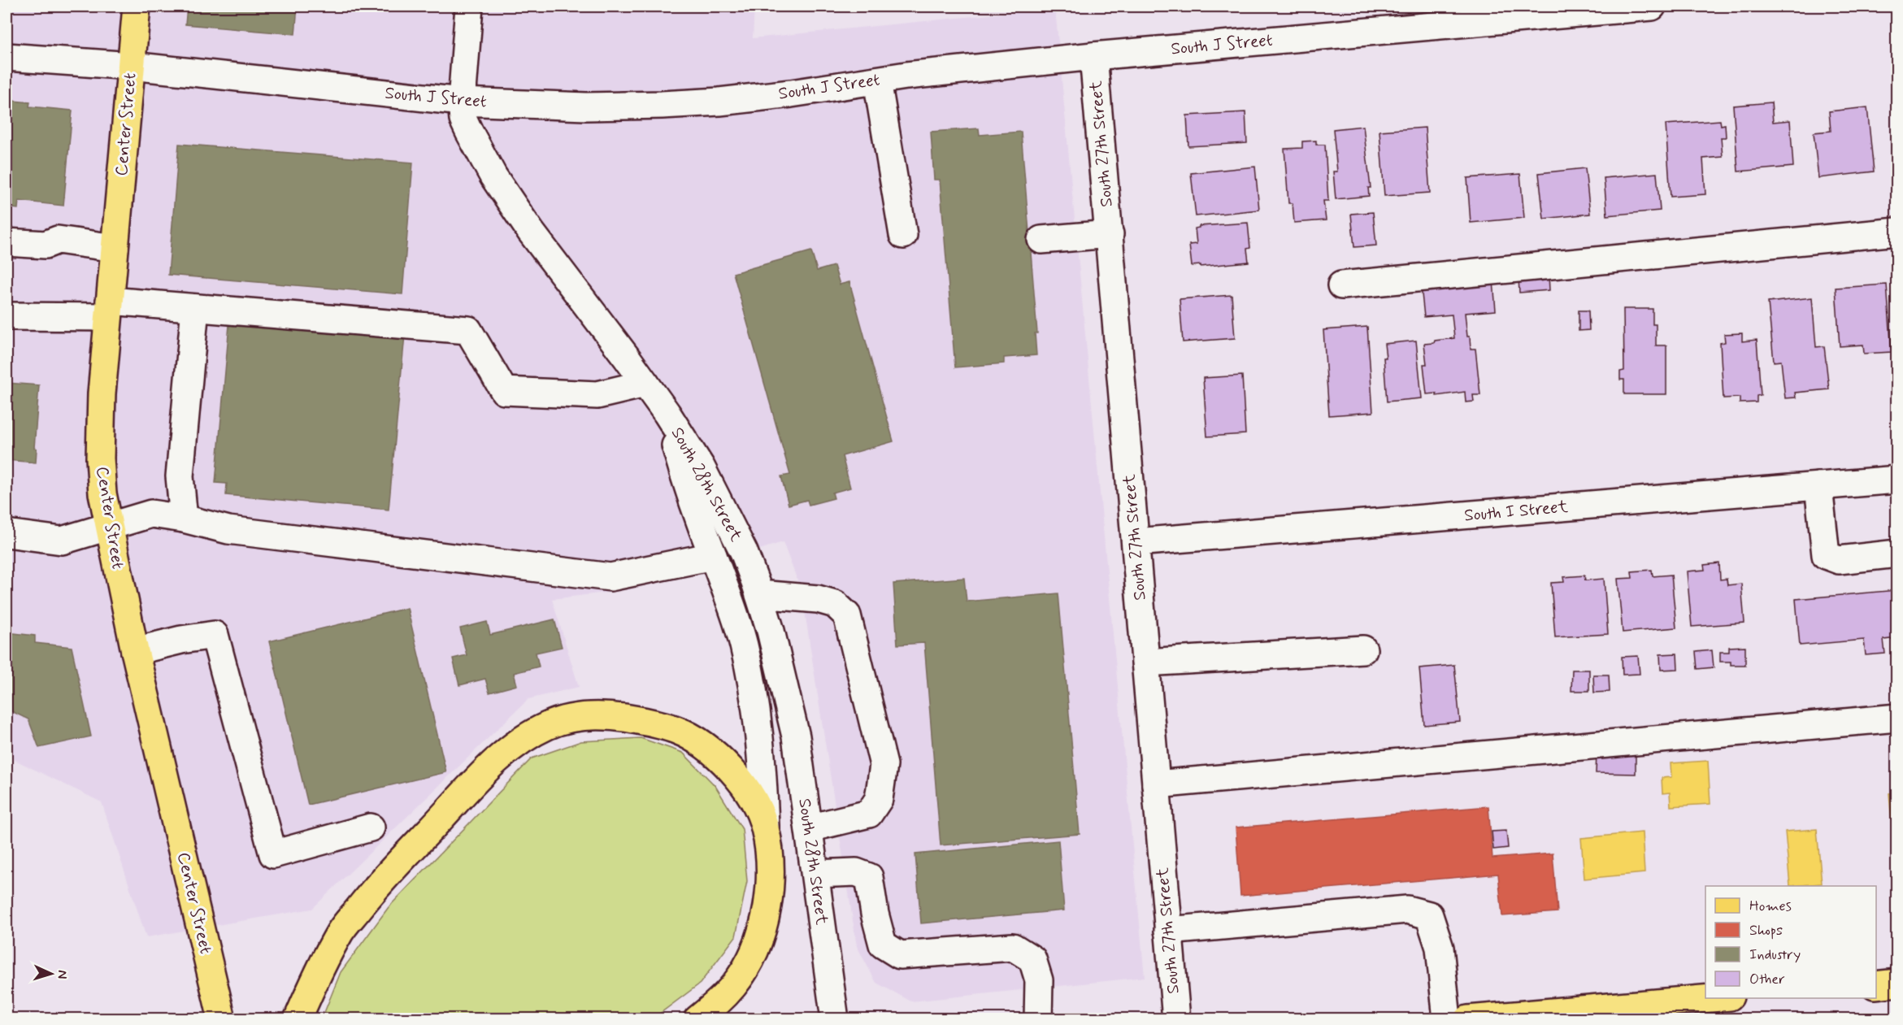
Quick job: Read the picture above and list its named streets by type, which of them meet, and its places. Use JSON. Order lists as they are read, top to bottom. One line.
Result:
{"streets":{"main road":["Center Street"],"street":["South J Street","South 27th Street","South 28th Street","South I Street"]},"crossings":[["South J Street","Center Street"],["South J Street","South 27th Street"],["South J Street","South 28th Street"],["South 27th Street","South I Street"]],"legend":["Homes","Shops","Industry","Other"],"north":"right"}
